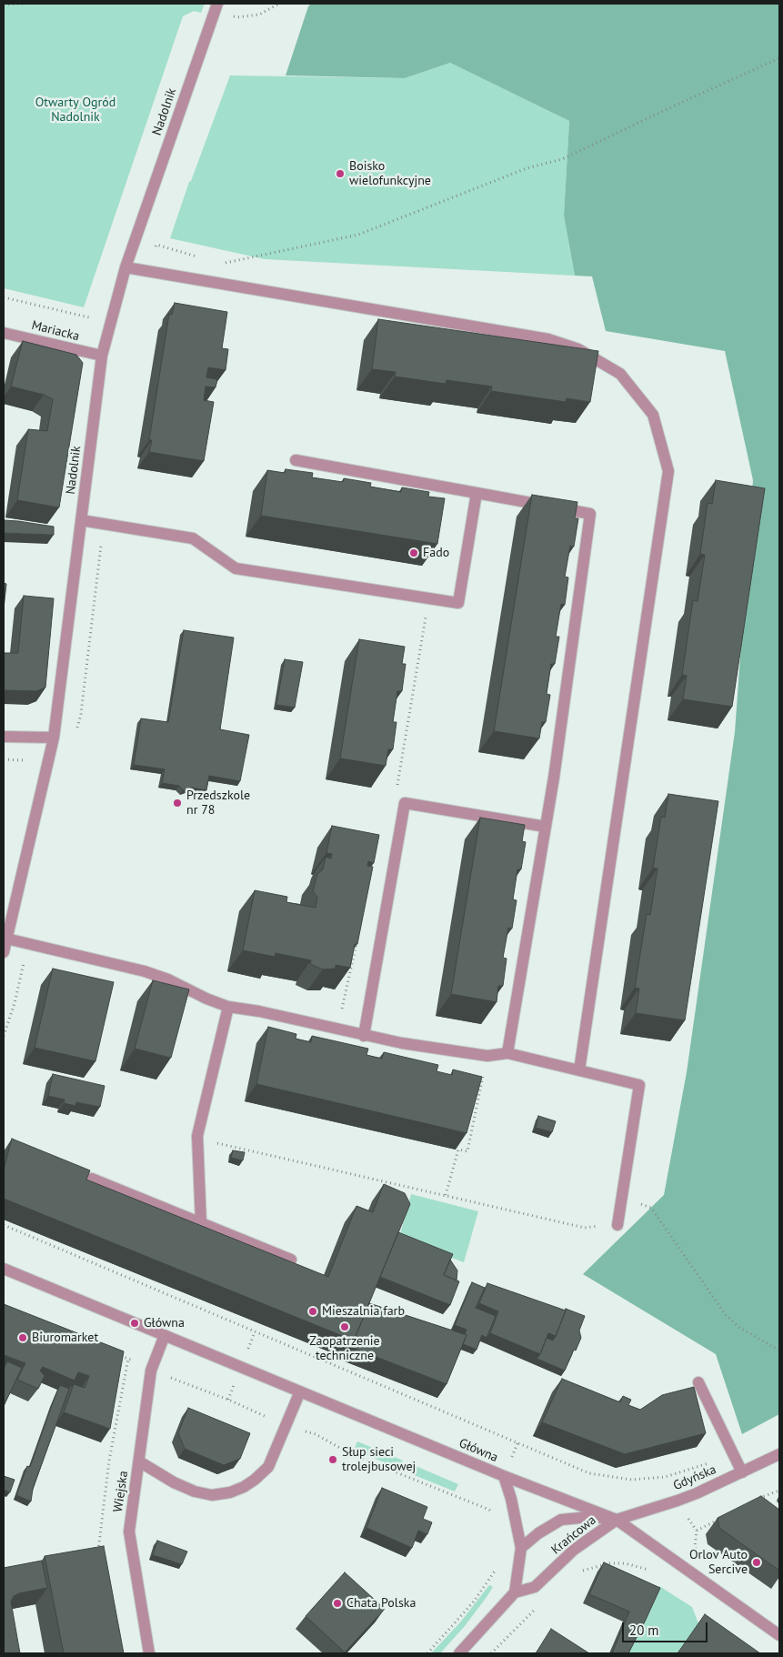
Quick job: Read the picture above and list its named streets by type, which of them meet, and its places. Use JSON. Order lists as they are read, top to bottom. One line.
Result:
{"streets":{"street":["Nadolnik","Mariacka","Główna","Gdyńska","Wiejska","Krańcowa"]},"crossings":[["Nadolnik","Mariacka"],["Główna","Gdyńska"],["Główna","Wiejska"],["Główna","Krańcowa"],["Gdyńska","Krańcowa"]],"parks":["Otwarty Ogród Nadolnik"],"places":["Boisko wielofunkcyjne","Fado","Przedszkole nr 78","Mieszalnia farb","Główna","Zaopatrzenie techniczne","Biuromarket","Słup sieci trolejbusowej","Orlov Auto Sercive","Chata Polska"],"scale_bar":"20 m"}
